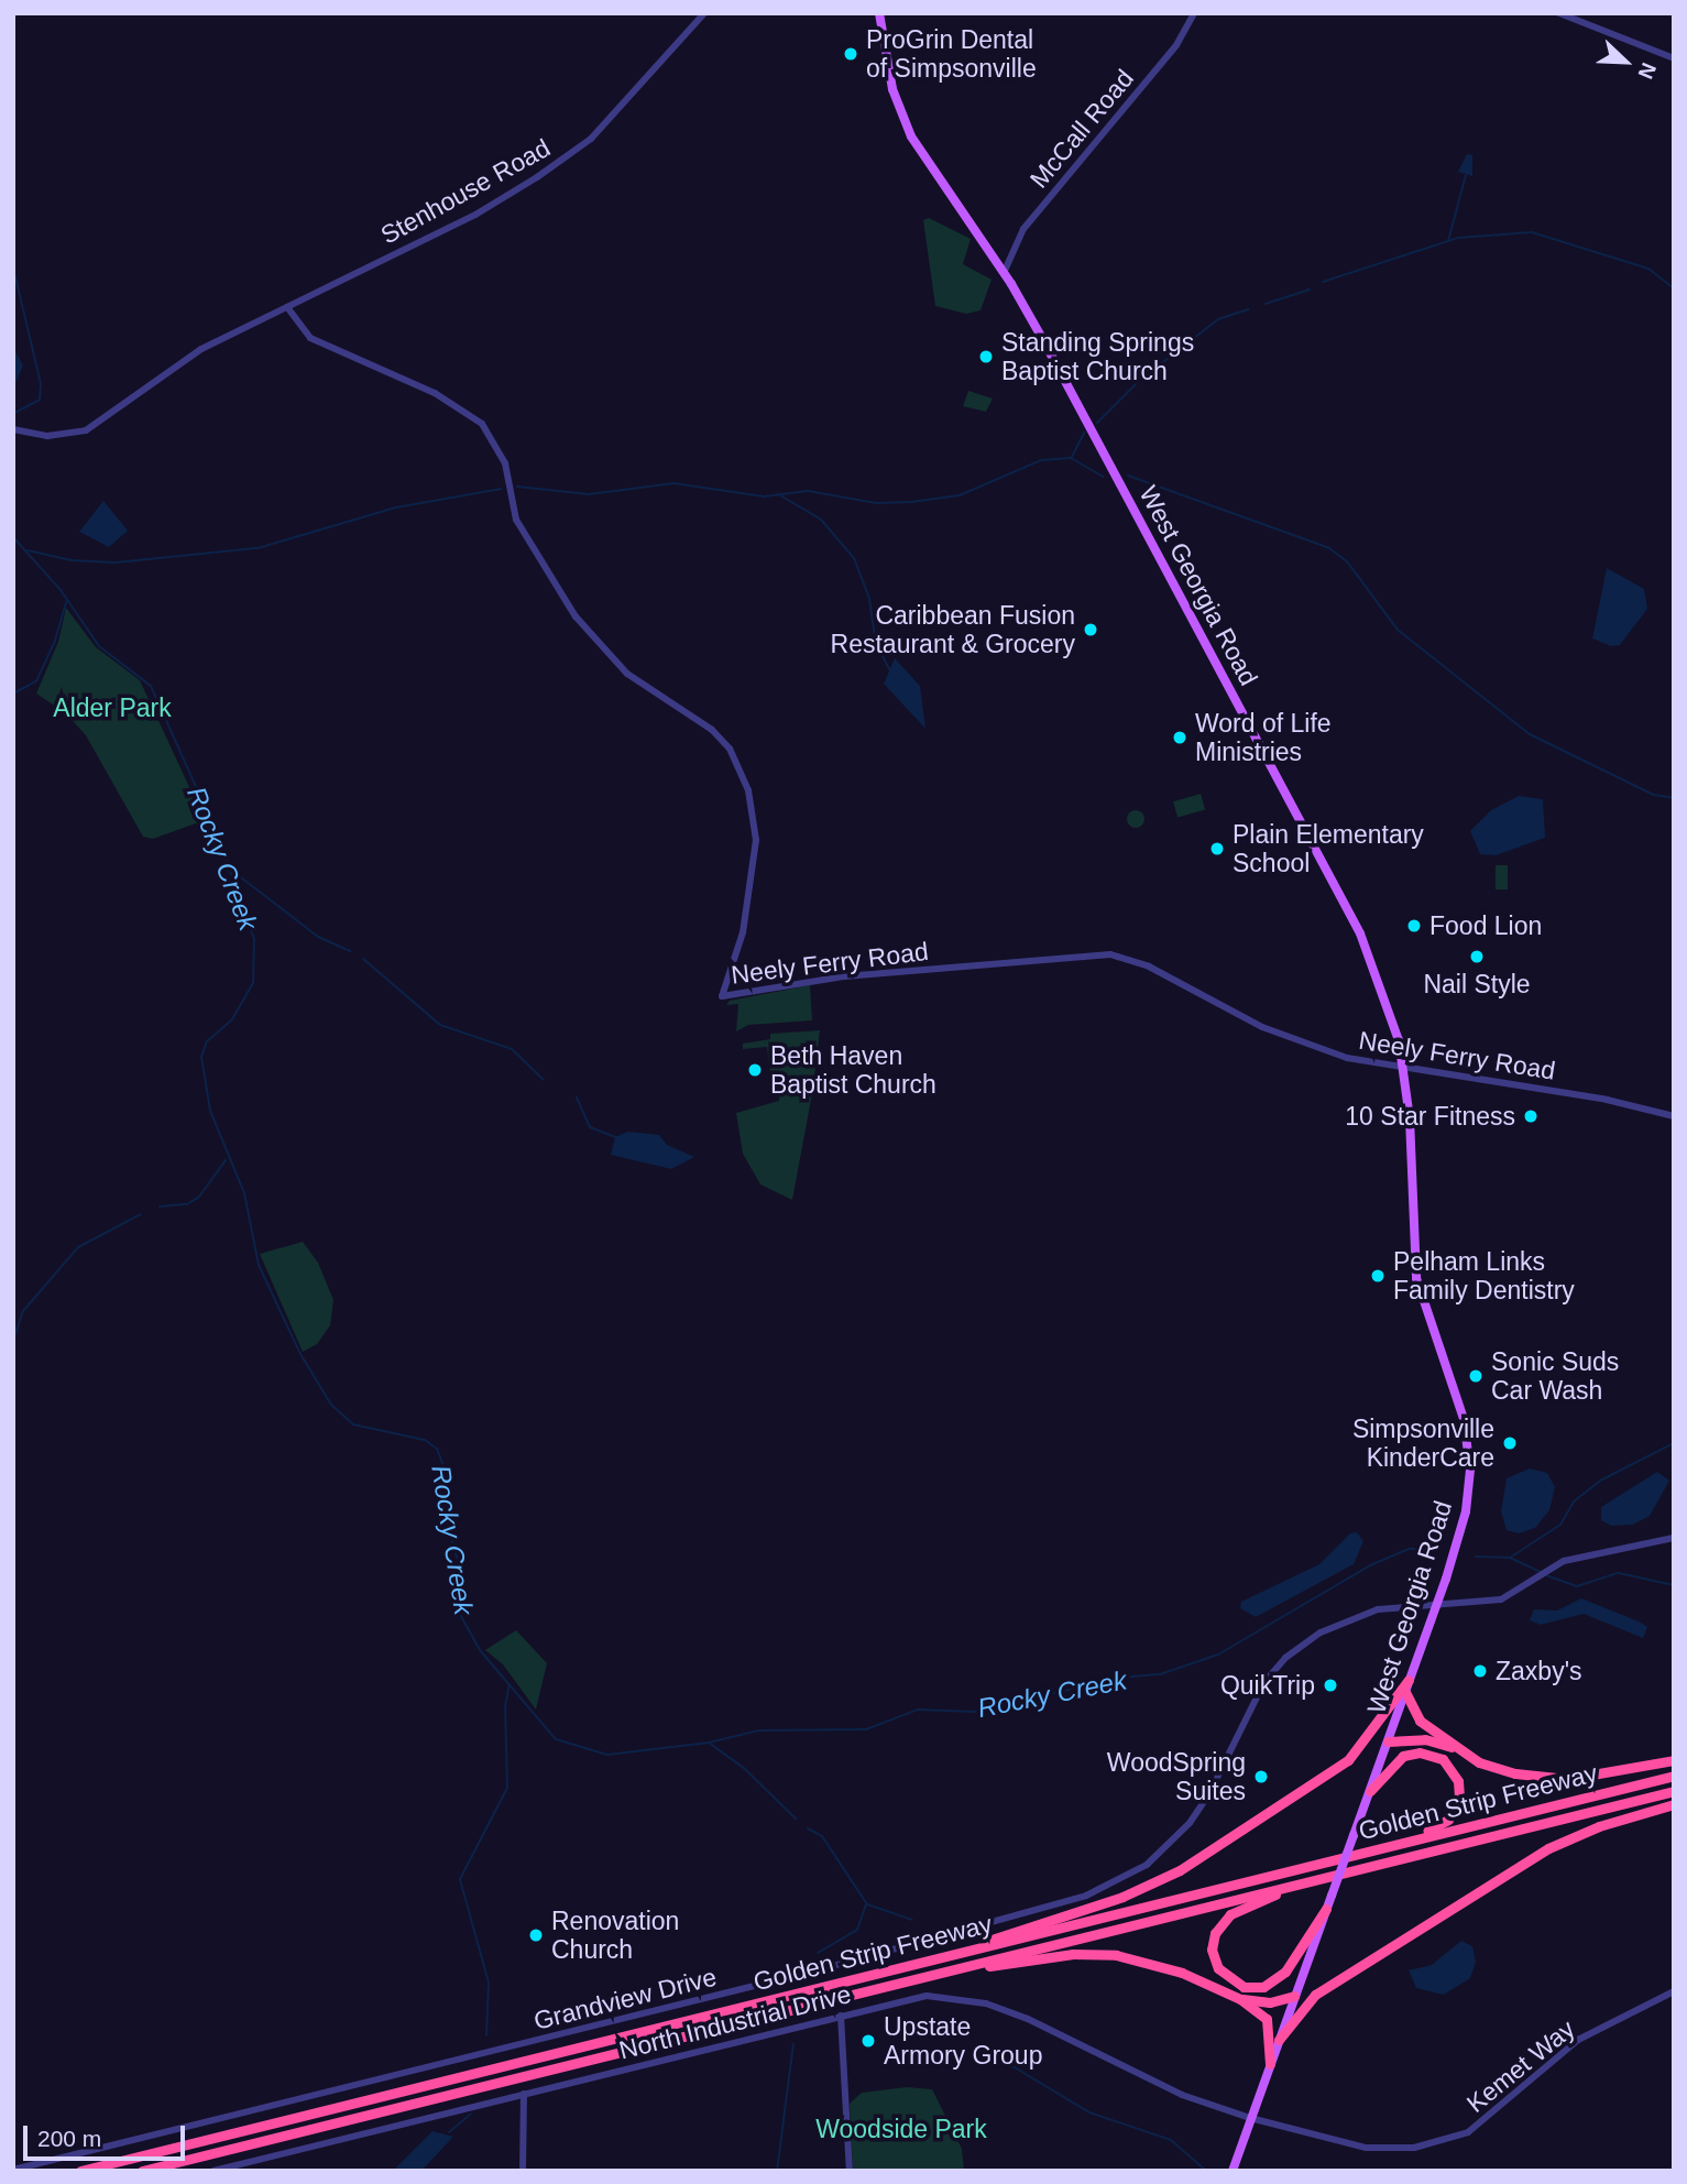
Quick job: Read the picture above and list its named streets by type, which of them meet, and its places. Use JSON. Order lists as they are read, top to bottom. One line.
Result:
{"streets":{"highway":["Golden Strip Freeway"],"main road":["West Georgia Road"],"street":["McCall Road","Stenhouse Road","Neely Ferry Road","Grandview Drive","North Industrial Drive","Kemet Way"]},"crossings":[["McCall Road","West Georgia Road"],["Stenhouse Road","Neely Ferry Road"],["West Georgia Road","Neely Ferry Road"],["West Georgia Road","Grandview Drive"],["West Georgia Road","North Industrial Drive"],["West Georgia Road","Kemet Way"],["North Industrial Drive","Kemet Way"]],"water":["Rocky Creek"],"parks":["Alder Park","Woodside Park"],"places":["ProGrin Dental of Simpsonville","Standing Springs Baptist Church","Caribbean Fusion Restaurant & Grocery","Word of Life Ministries","Plain Elementary School","Food Lion","Nail Style","Beth Haven Baptist Church","10 Star Fitness","Pelham Links Family Dentistry","Sonic Suds Car Wash","Simpsonville KinderCare","Zaxby's","QuikTrip","WoodSpring Suites","Renovation Church","Upstate Armory Group"],"scale_bar":"200 m","north":"bottom right"}
